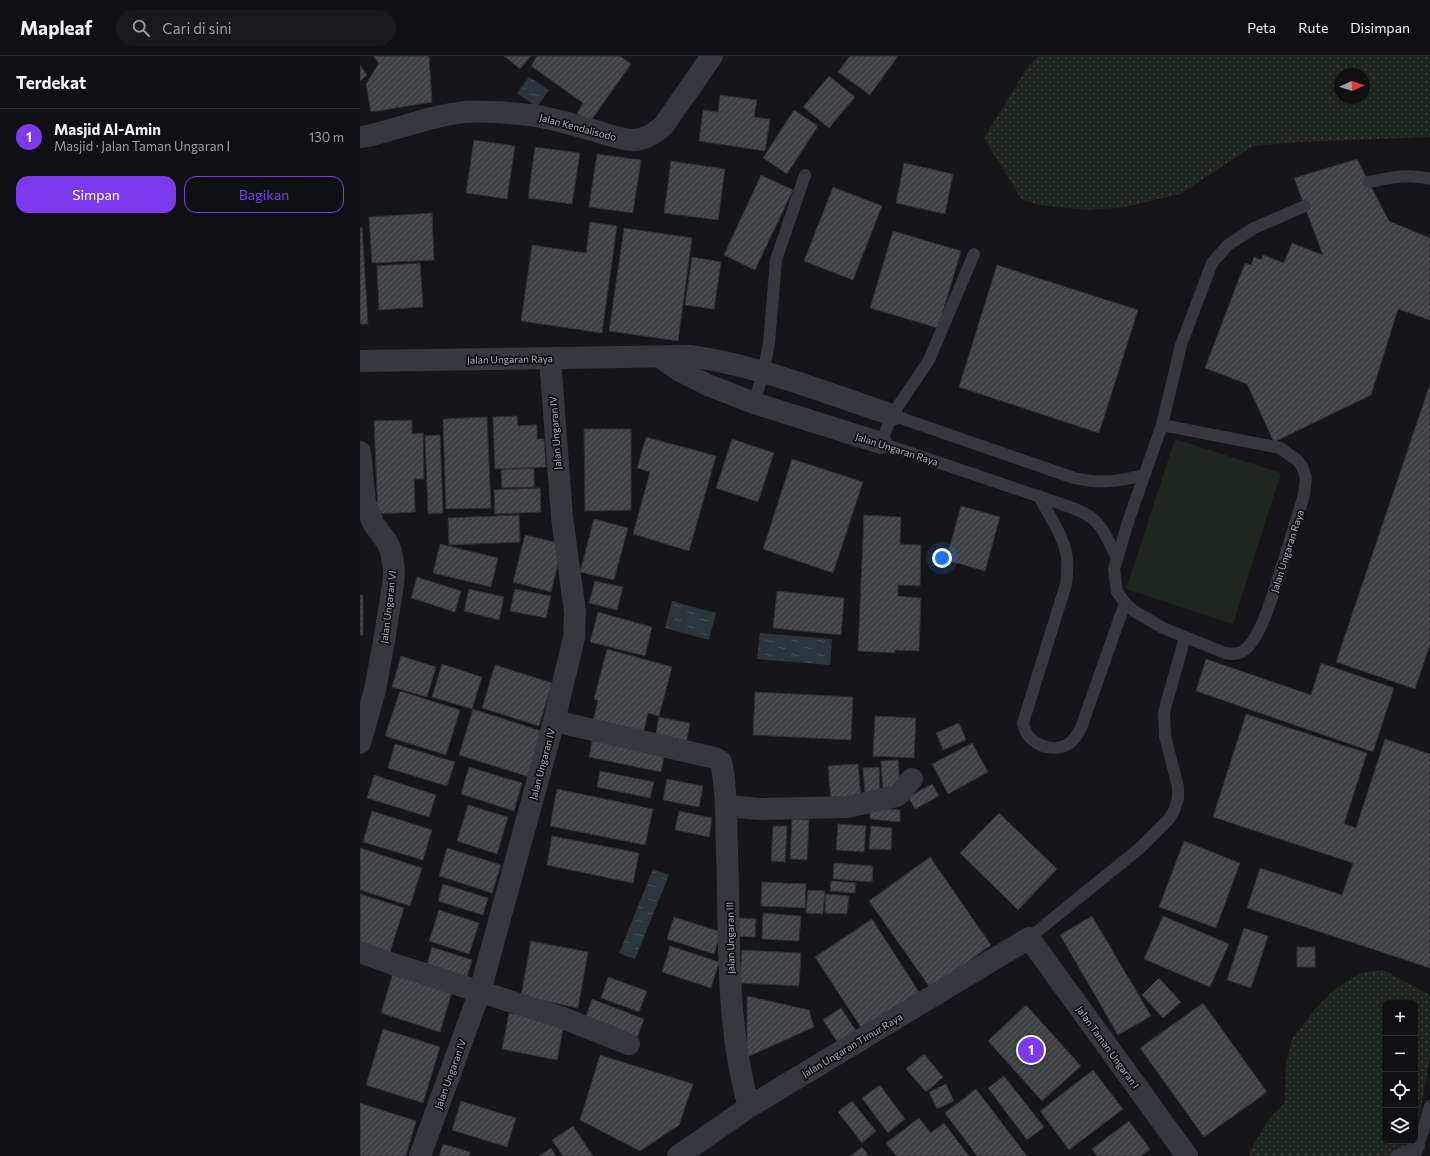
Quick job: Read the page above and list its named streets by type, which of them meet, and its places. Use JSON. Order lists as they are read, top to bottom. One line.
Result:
{"streets":{"street":["Jalan Kendalisodo","Jalan Ungaran Raya","Jalan Ungaran IV","Jalan Ungaran VI","Jalan Ungaran III","Jalan Ungaran Timur Raya","Jalan Taman Ungaran I"]},"crossings":[["Jalan Ungaran Raya","Jalan Ungaran IV"],["Jalan Ungaran IV","Jalan Ungaran III"],["Jalan Ungaran III","Jalan Ungaran Timur Raya"],["Jalan Ungaran Timur Raya","Jalan Taman Ungaran I"]],"north":"right","page":{"header":"Mapleaf","search":"Cari di sini","nav":["Peta","Rute","Disimpan"],"heading":"Terdekat","list":[{"mark":"1","name":"Masjid Al-Amin","note":"Masjid · Jalan Taman Ungaran I","value":"130 m"}],"buttons":["Simpan","Bagikan"],"map_buttons":["+","−"],"pins":"1"}}
